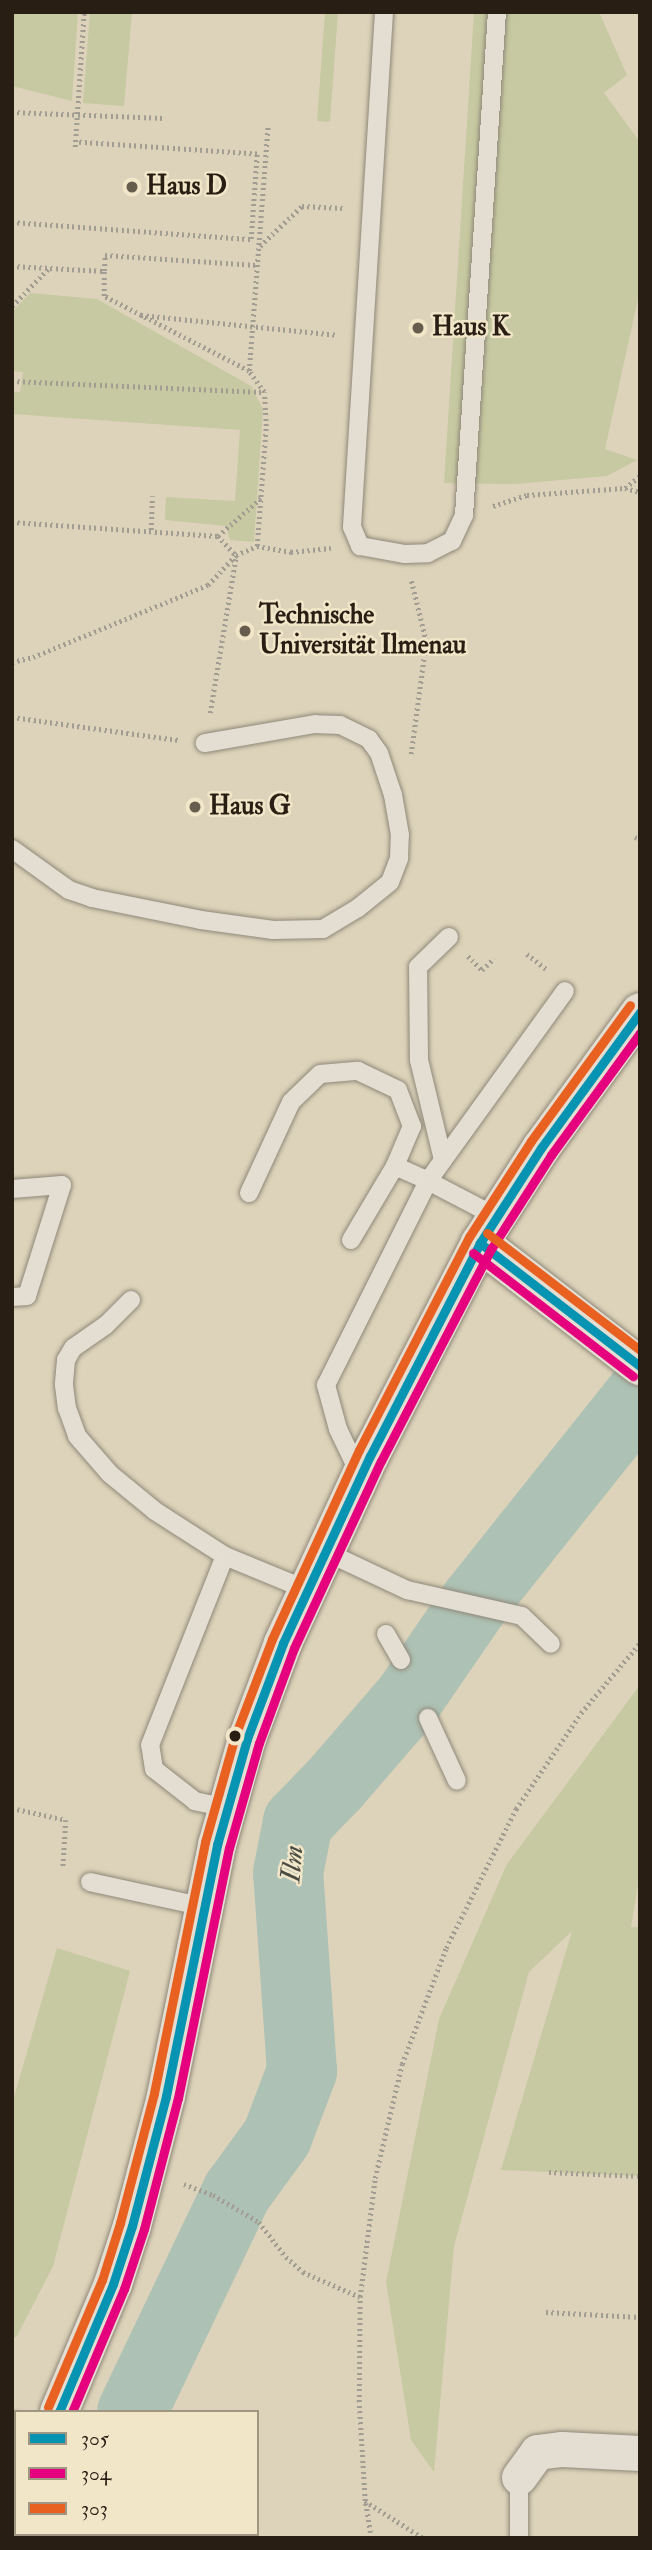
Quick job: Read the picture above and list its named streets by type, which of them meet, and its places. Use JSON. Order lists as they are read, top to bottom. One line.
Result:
{"water":["Ilm"],"places":["Haus D","Haus K","Technische Universität Ilmenau","Haus G"],"lines":["transit line 303","transit line 305","transit line 304"],"legend":["305","304","303"]}
